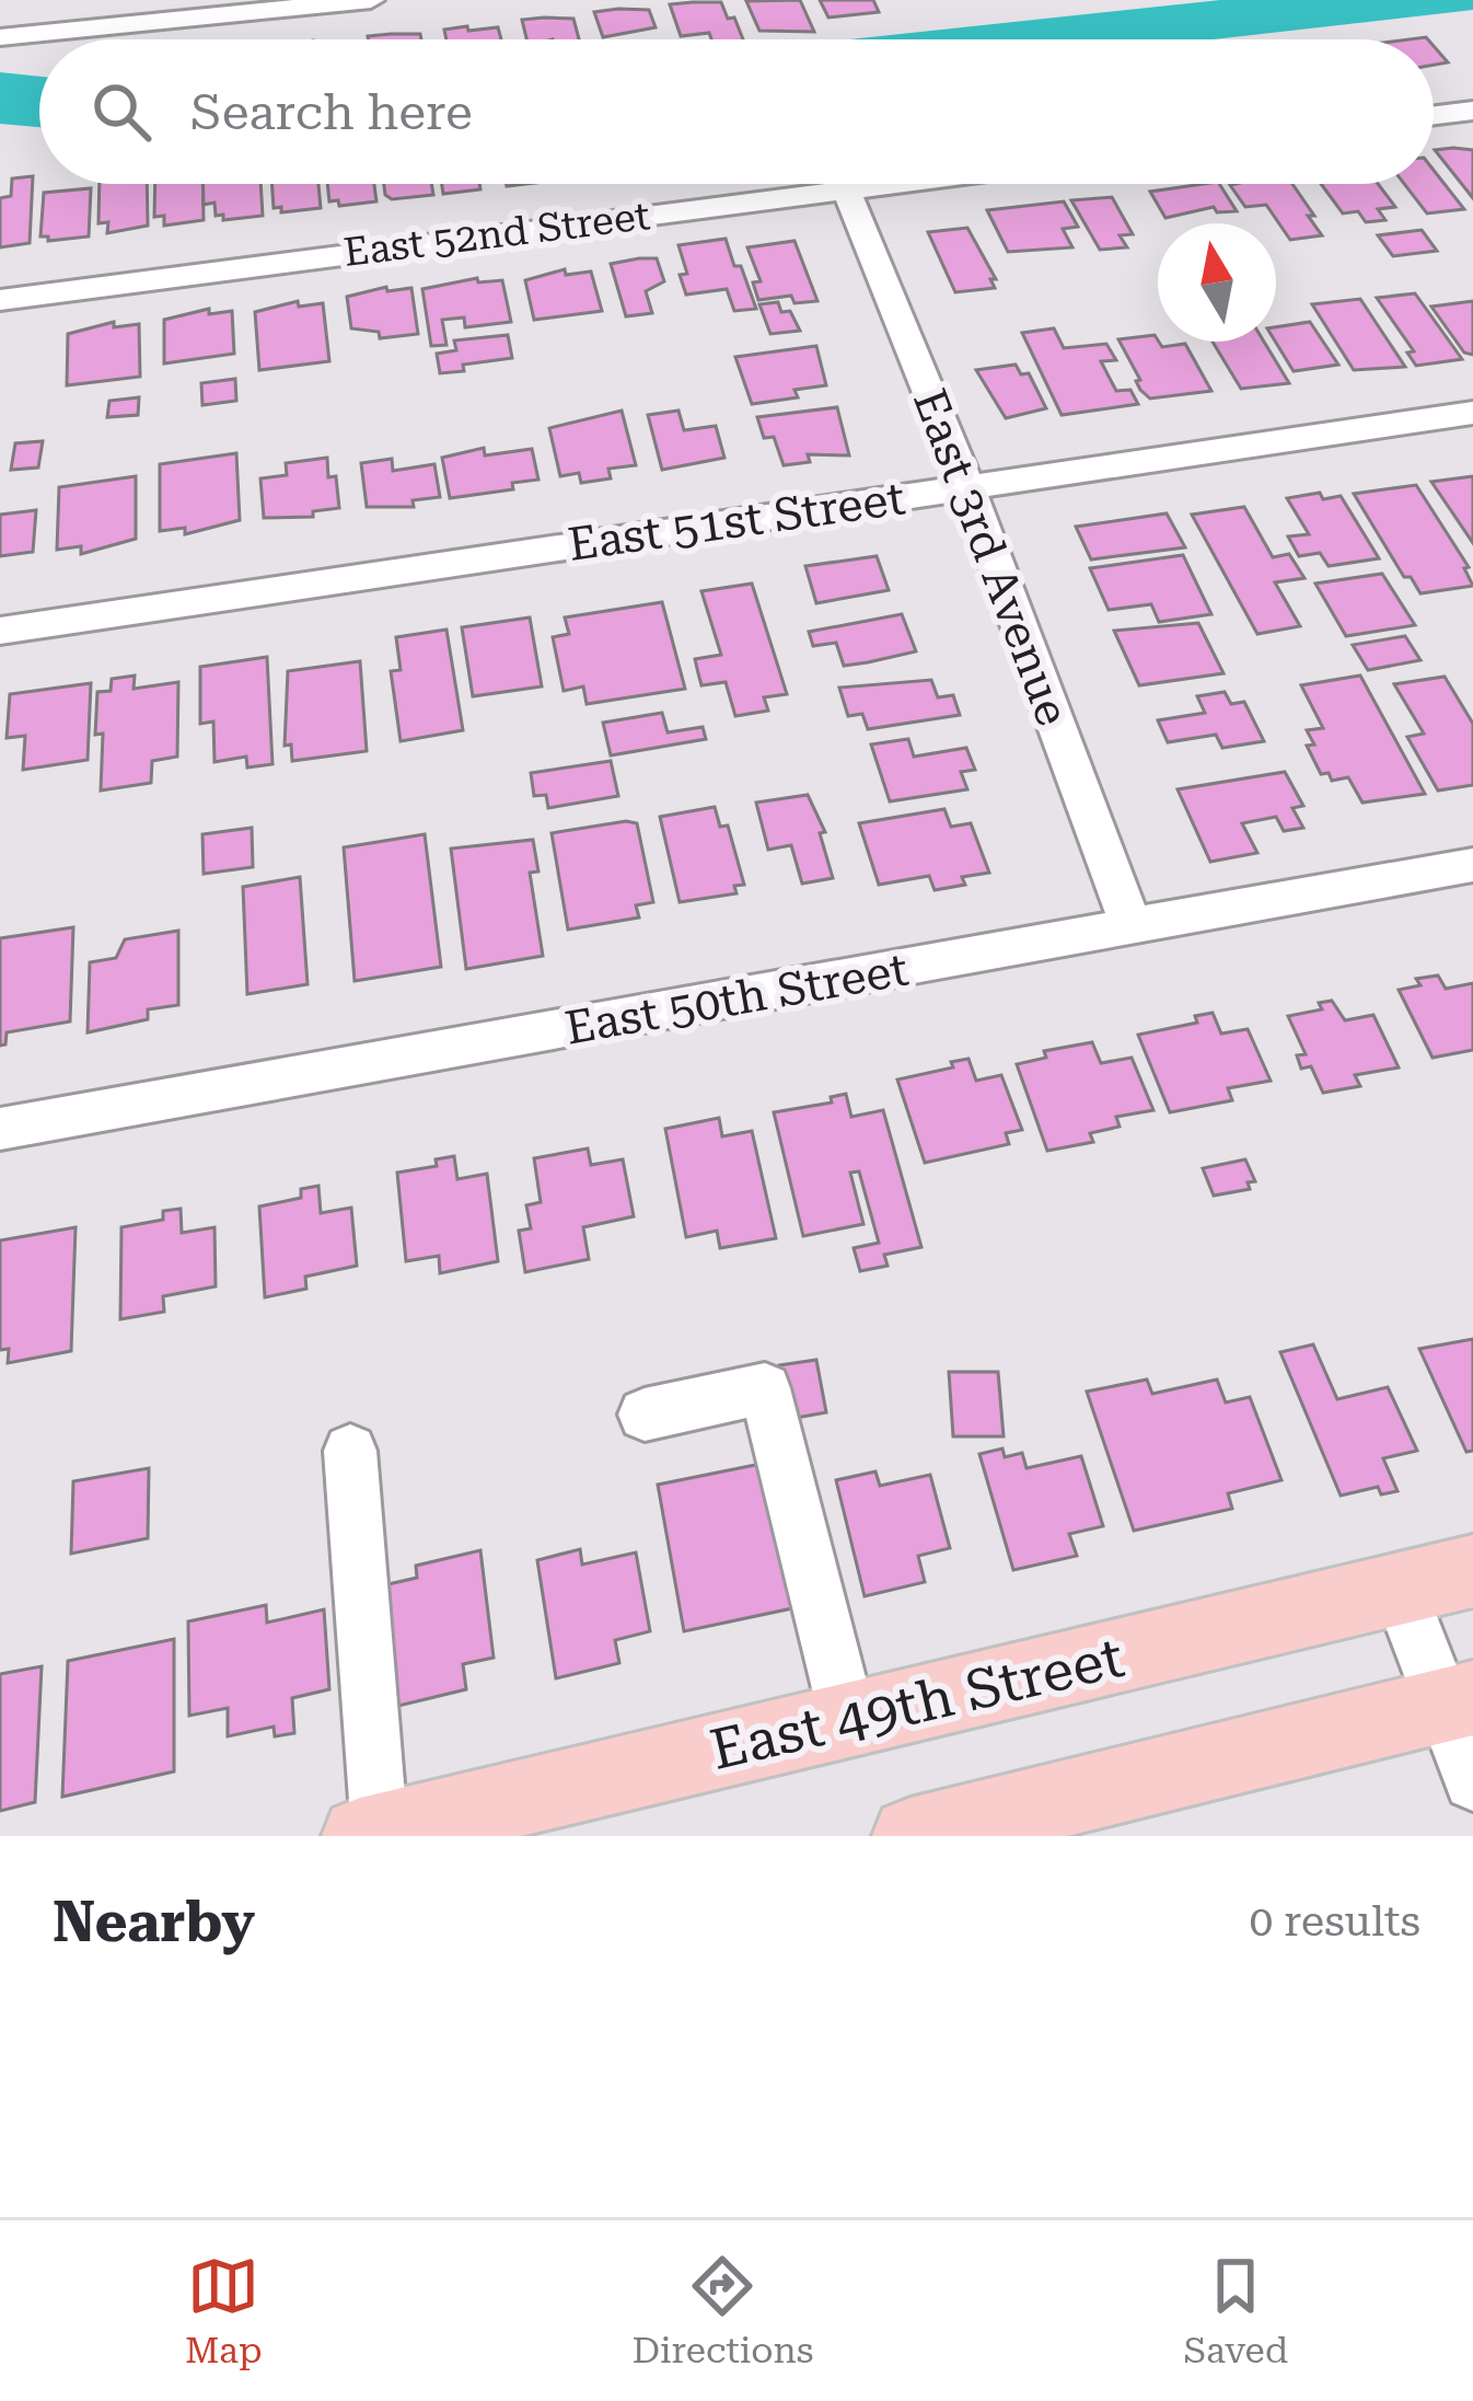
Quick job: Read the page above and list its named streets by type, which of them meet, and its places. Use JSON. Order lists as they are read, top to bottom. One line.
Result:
{"streets":{"main road":["East 49th Street"],"street":["East 52nd Street","East 51st Street","East 3rd Avenue","East 50th Street"]},"crossings":[["East 52nd Street","East 3rd Avenue"],["East 51st Street","East 3rd Avenue"],["East 3rd Avenue","East 50th Street"]],"north":"top","page":{"search":"Search here","heading":["Nearby","0 results"],"nav":["Map","Directions","Saved"]}}
